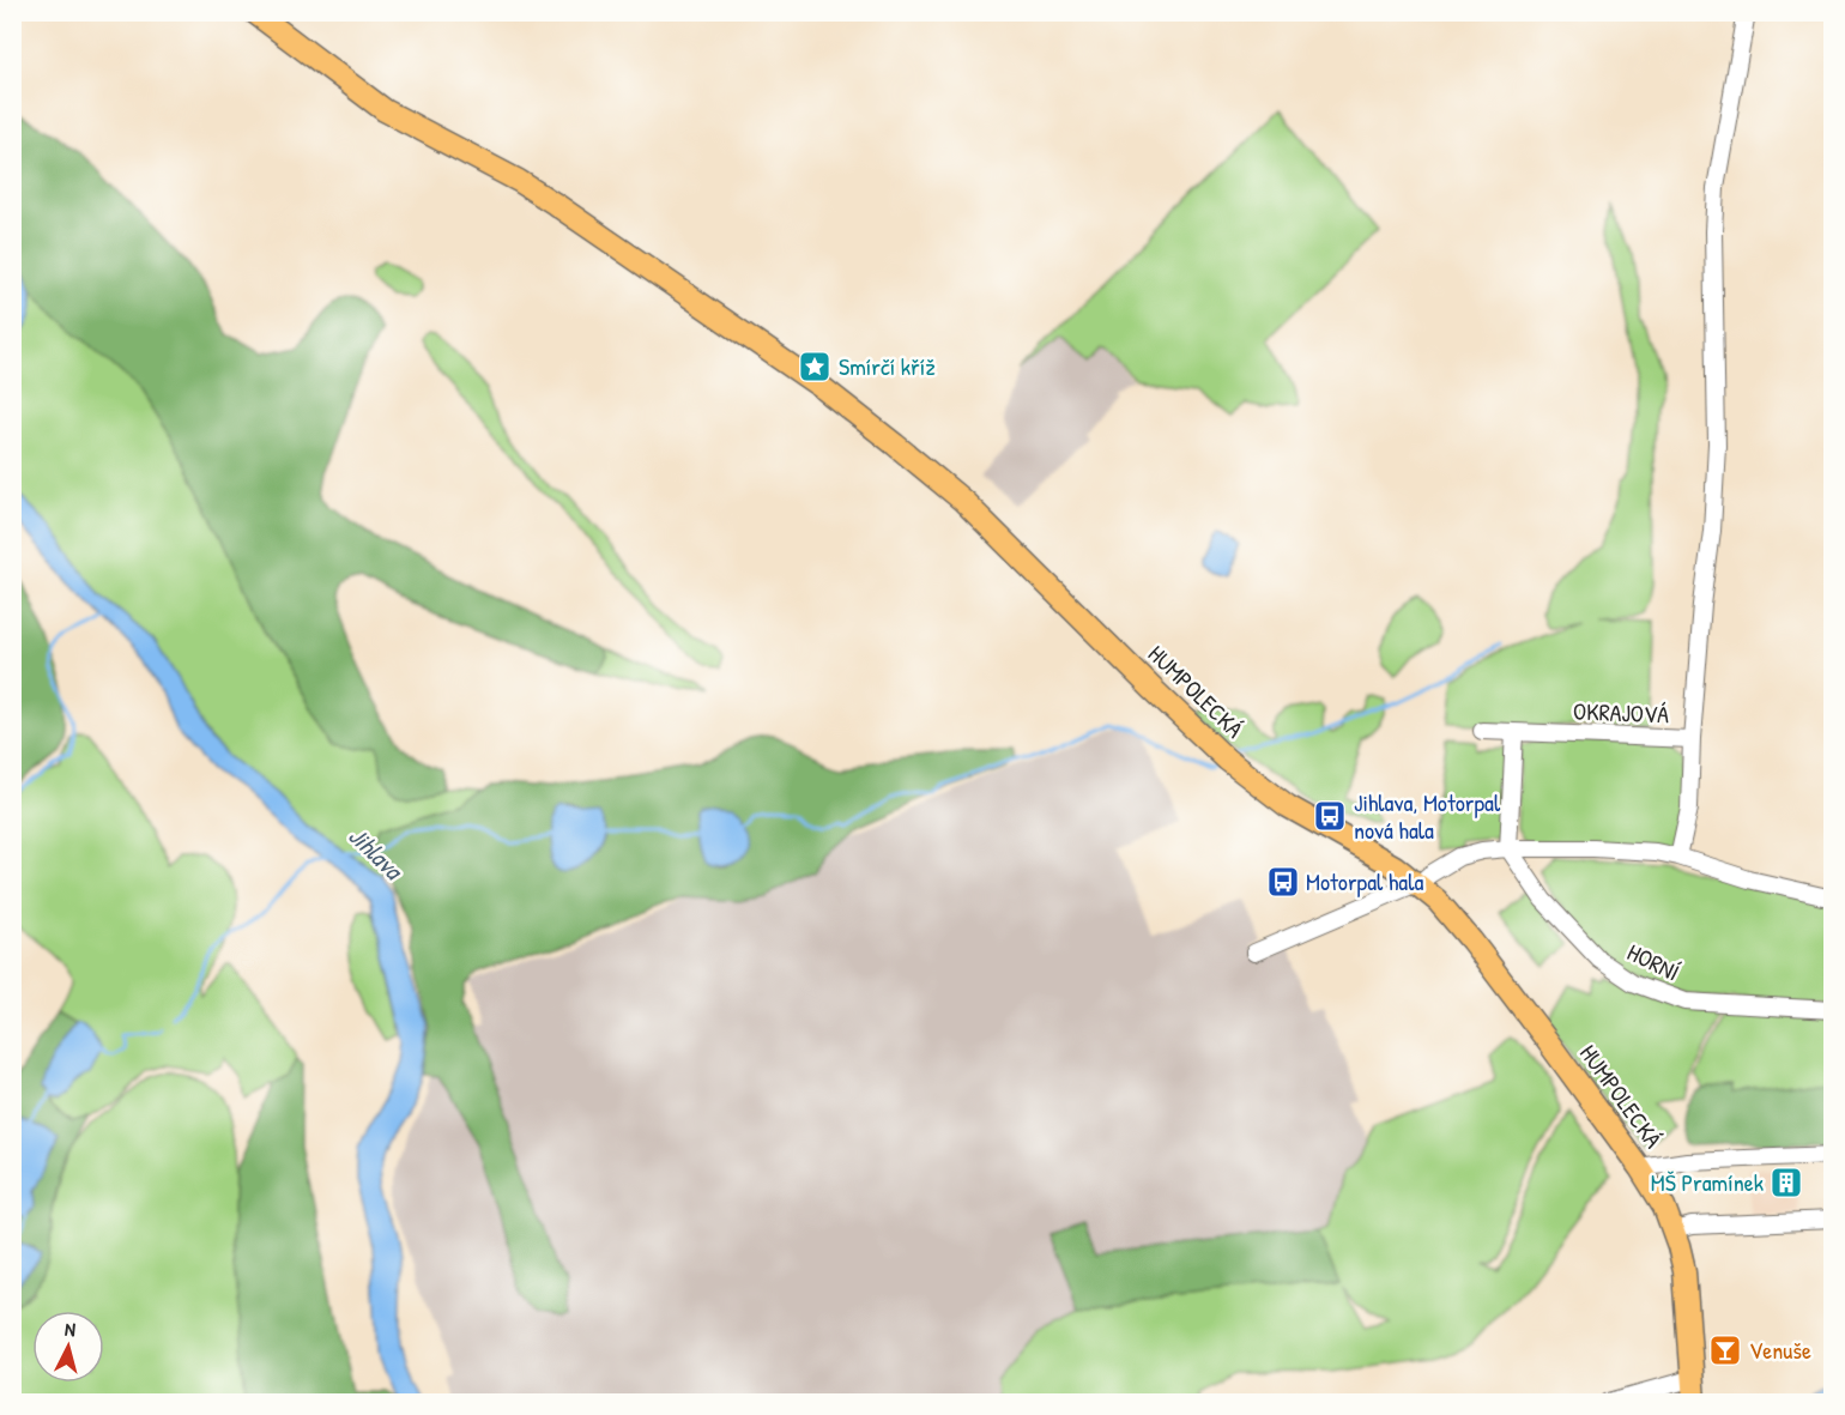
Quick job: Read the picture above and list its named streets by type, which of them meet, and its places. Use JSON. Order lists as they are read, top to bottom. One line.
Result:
{"streets":{"main road":["HUMPOLECKÁ"],"street":["OKRAJOVÁ","HORNÍ"]},"water":["Jihlava"],"places":{"place":["Smírčí kříž"],"bus stop":["Jihlava, Motorpal nová hala","Motorpal hala"],"building":["MŠ Pramínek"],"bar":["Venuše"]},"north":"top"}
